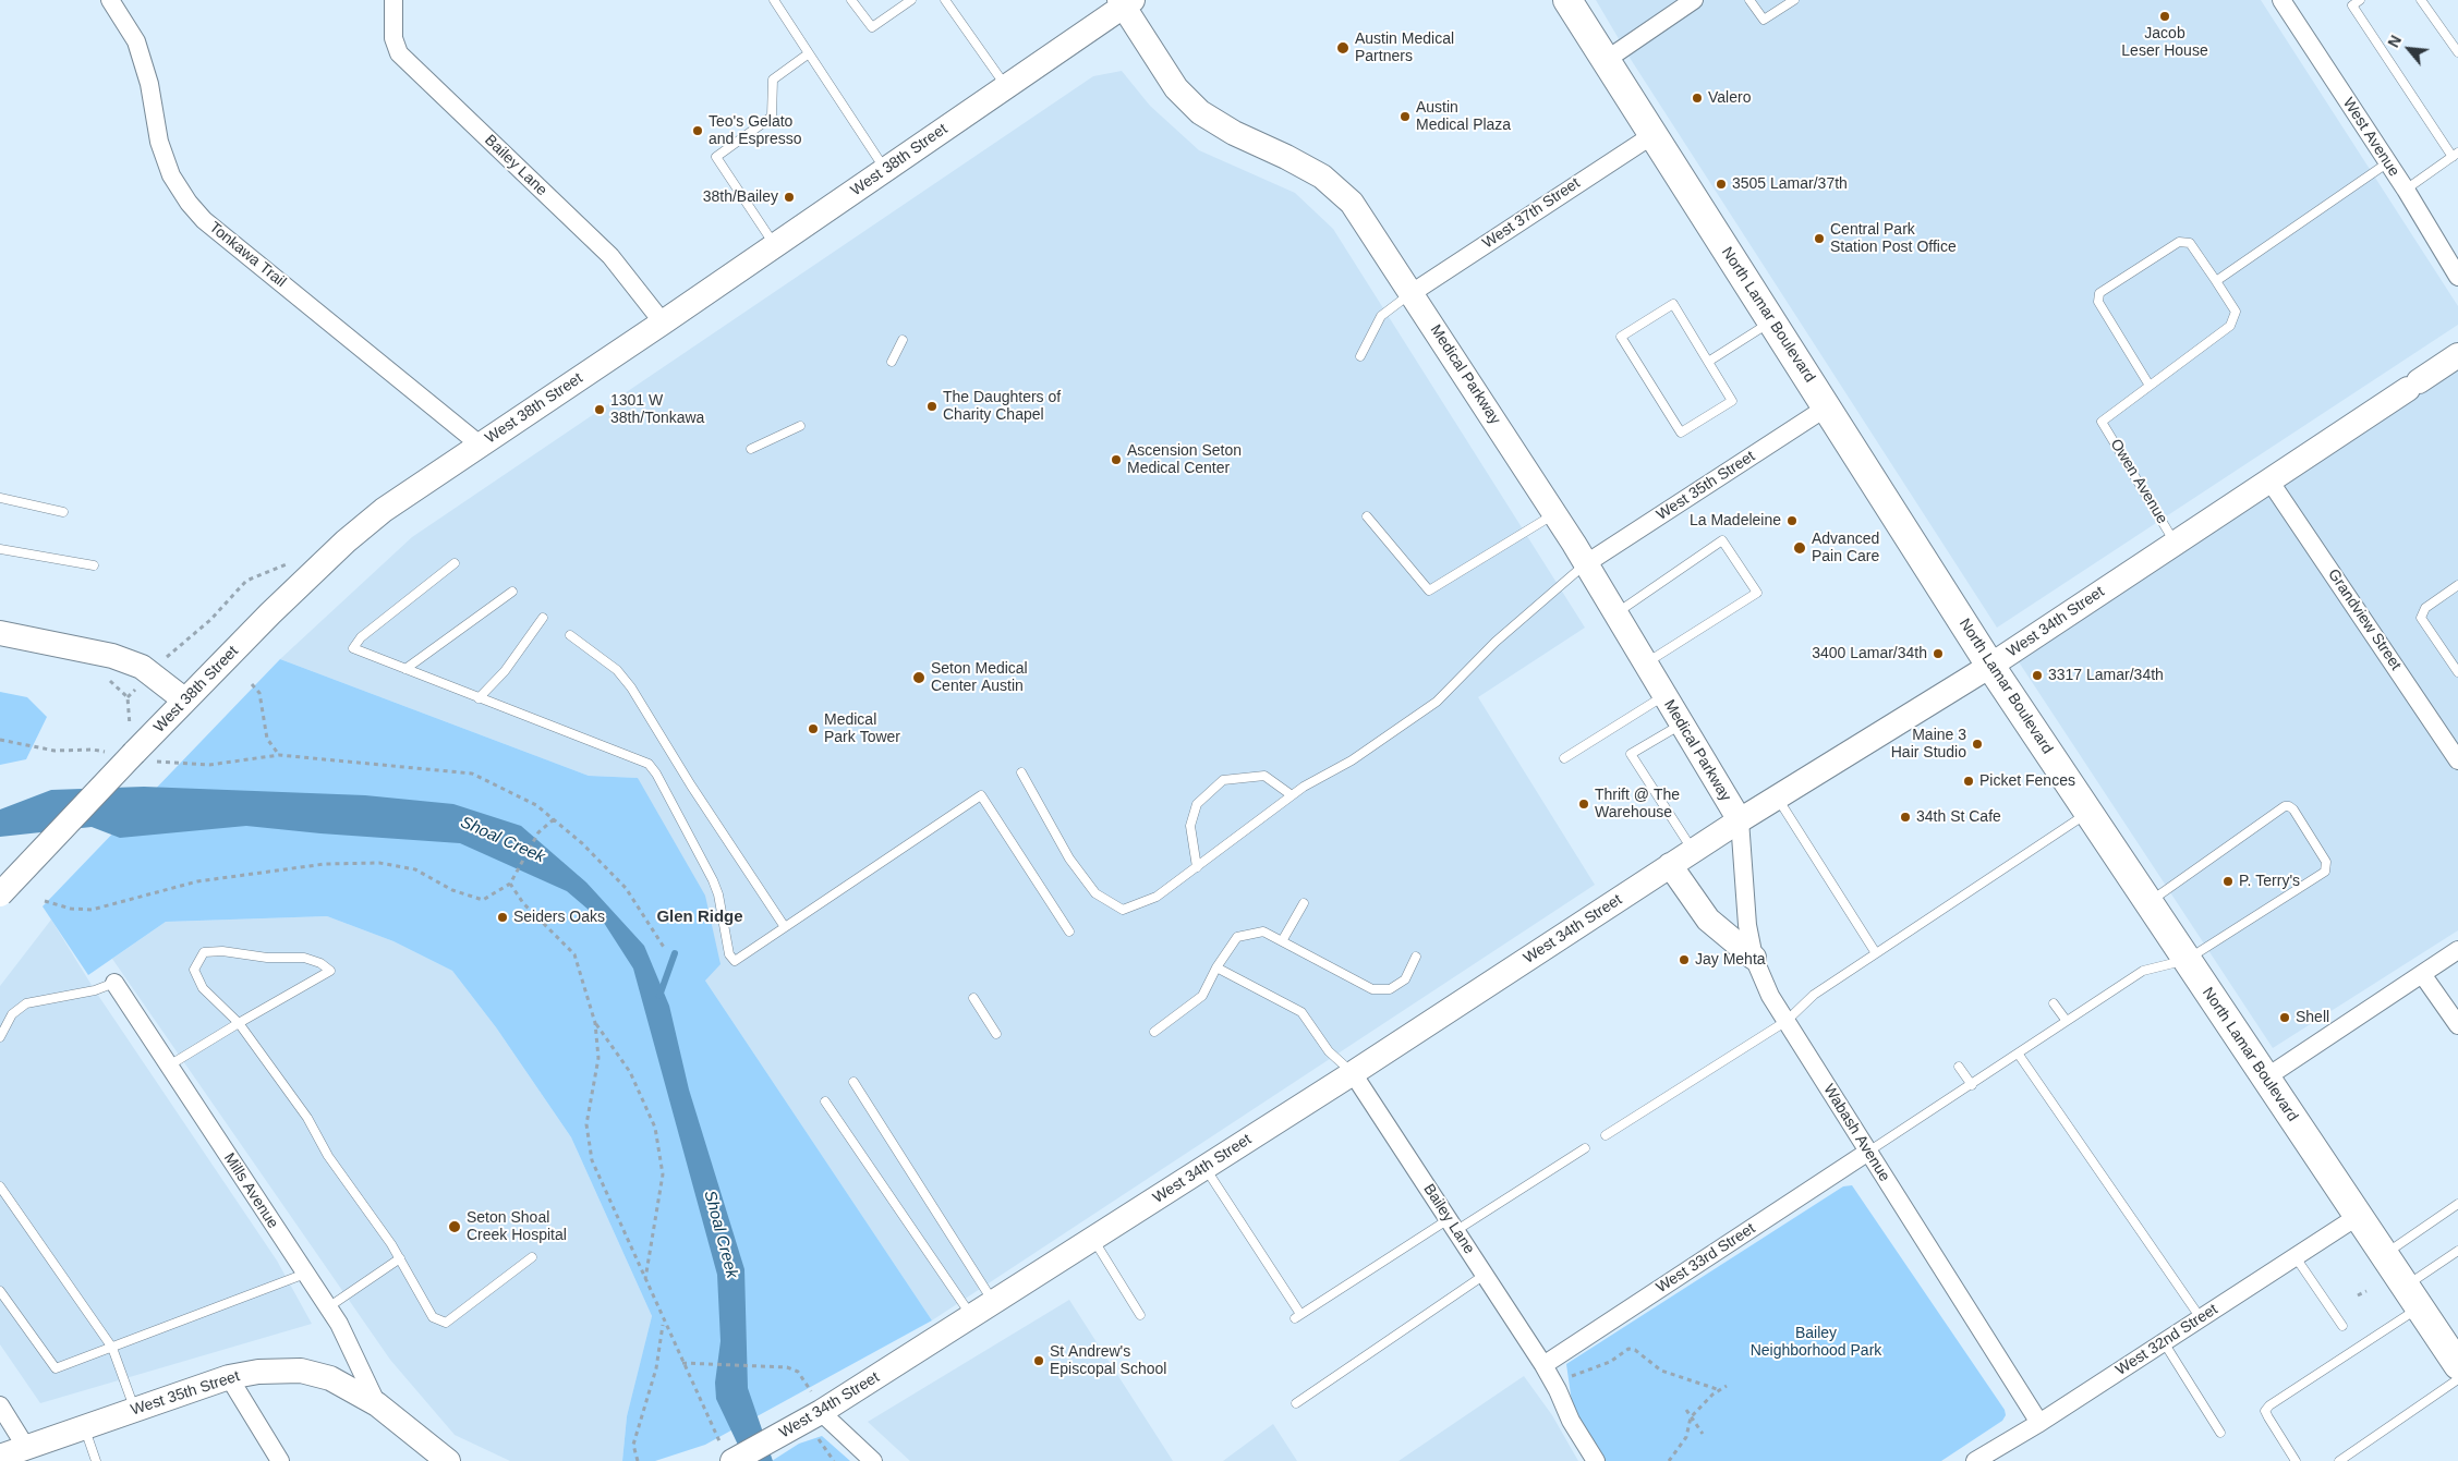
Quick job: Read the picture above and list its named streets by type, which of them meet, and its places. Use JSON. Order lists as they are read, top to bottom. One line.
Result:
{"streets":{"main road":["North Lamar Boulevard"],"street":["West Avenue","West 38th Street","Bailey Lane","West 37th Street","Tonkawa Trail","Medical Parkway","West 35th Street","Grandview Street","West 34th Street","Wabash Avenue","Mills Avenue","West 33rd Street","West 32nd Street"],"lane":["Owen Avenue"]},"crossings":[["West 38th Street","Bailey Lane"],["West 38th Street","Tonkawa Trail"],["West 38th Street","Medical Parkway"],["Bailey Lane","West 34th Street"],["Bailey Lane","West 33rd Street"],["West 37th Street","North Lamar Boulevard"],["West 37th Street","Medical Parkway"],["North Lamar Boulevard","West 35th Street"],["North Lamar Boulevard","West 34th Street"],["North Lamar Boulevard","West 32nd Street"],["Medical Parkway","West 35th Street"],["Medical Parkway","West 34th Street"],["Medical Parkway","Wabash Avenue"],["Owen Avenue","West 34th Street"],["West 35th Street","Mills Avenue"],["Grandview Street","West 34th Street"],["West 34th Street","Wabash Avenue"],["Wabash Avenue","West 33rd Street"],["Wabash Avenue","West 32nd Street"]],"districts":["Glen Ridge"],"water":["Shoal Creek"],"parks":["Bailey Neighborhood Park"],"places":["Jacob Leser House","Austin Medical Partners","Valero","Austin Medical Plaza","Teo's Gelato and Espresso","3505 Lamar/37th","38th/Bailey","Central Park Station Post Office","The Daughters of Charity Chapel","1301 W 38th/Tonkawa","Ascension Seton Medical Center","La Madeleine","Advanced Pain Care","3400 Lamar/34th","3317 Lamar/34th","Seton Medical Center Austin","Medical Park Tower","Maine 3 Hair Studio","Picket Fences","Thrift @ The Warehouse","34th St Cafe","P. Terry's","Seiders Oaks","Jay Mehta","Shell","Seton Shoal Creek Hospital","St Andrew's Episcopal School"],"north":"top left"}
